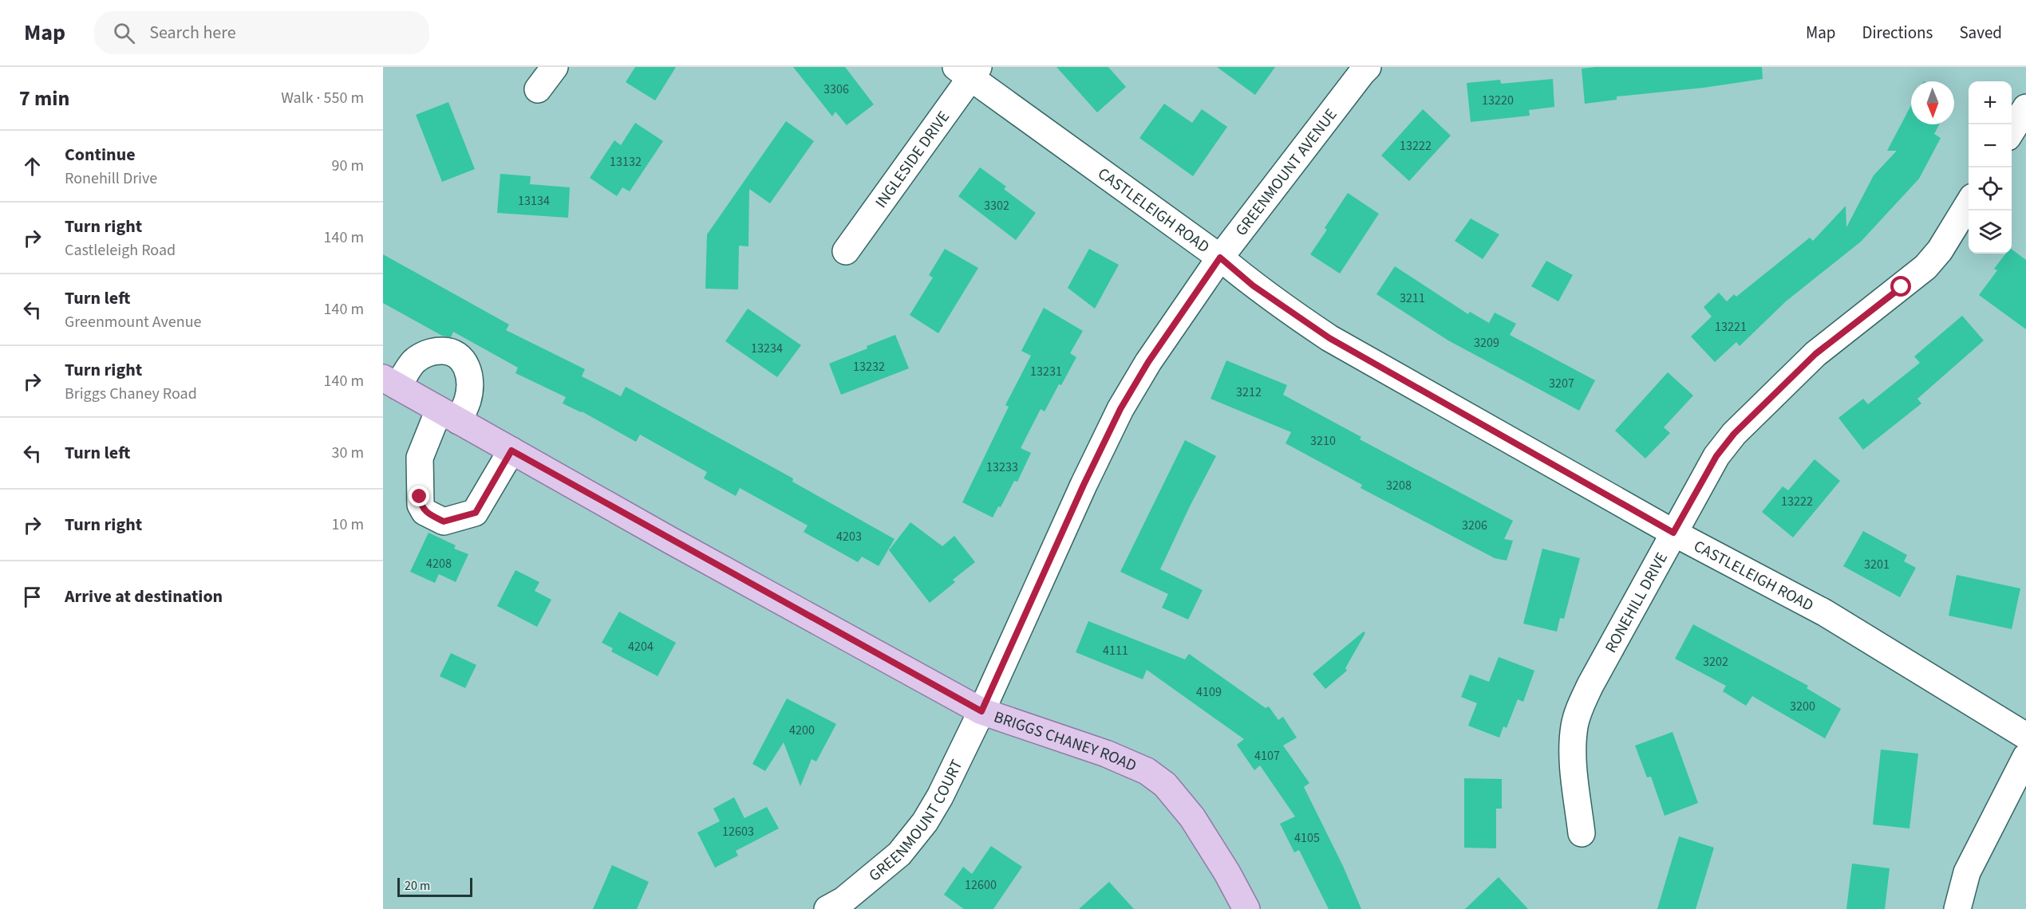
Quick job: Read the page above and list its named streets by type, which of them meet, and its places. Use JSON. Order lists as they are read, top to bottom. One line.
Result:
{"streets":{"main road":["BRIGGS CHANEY ROAD"],"street":["INGLESIDE DRIVE","GREENMOUNT AVENUE","CASTLELEIGH ROAD","RONEHILL DRIVE","GREENMOUNT COURT"]},"crossings":[["INGLESIDE DRIVE","CASTLELEIGH ROAD"],["GREENMOUNT AVENUE","CASTLELEIGH ROAD"],["GREENMOUNT AVENUE","BRIGGS CHANEY ROAD"],["GREENMOUNT AVENUE","GREENMOUNT COURT"],["CASTLELEIGH ROAD","RONEHILL DRIVE"],["BRIGGS CHANEY ROAD","GREENMOUNT COURT"]],"house_numbers":["3306","13220","13222","13132","13134","3302","3211","13221","3209","13234","13232","13231","3207","3212","3210","13233","3208","13222","3206","4203","4208","3201","4204","4111","3202","4109","3200","4200","4107","12603","4105","12600"],"scale_bar":"20 m","north":"bottom","page":{"header":"Map","search":"Search here","nav":["Map","Directions","Saved"],"heading":["7 min","Walk · 550 m"],"map_buttons":["+","−"],"list":[["Continue","Ronehill Drive","90 m"],["Turn right","Castleleigh Road","140 m"],["Turn left","Greenmount Avenue","140 m"],["Turn right","Briggs Chaney Road","140 m"],["Turn left","30 m"],["Turn right","10 m"],"Arrive at destination"],"scale":"20 m"}}
